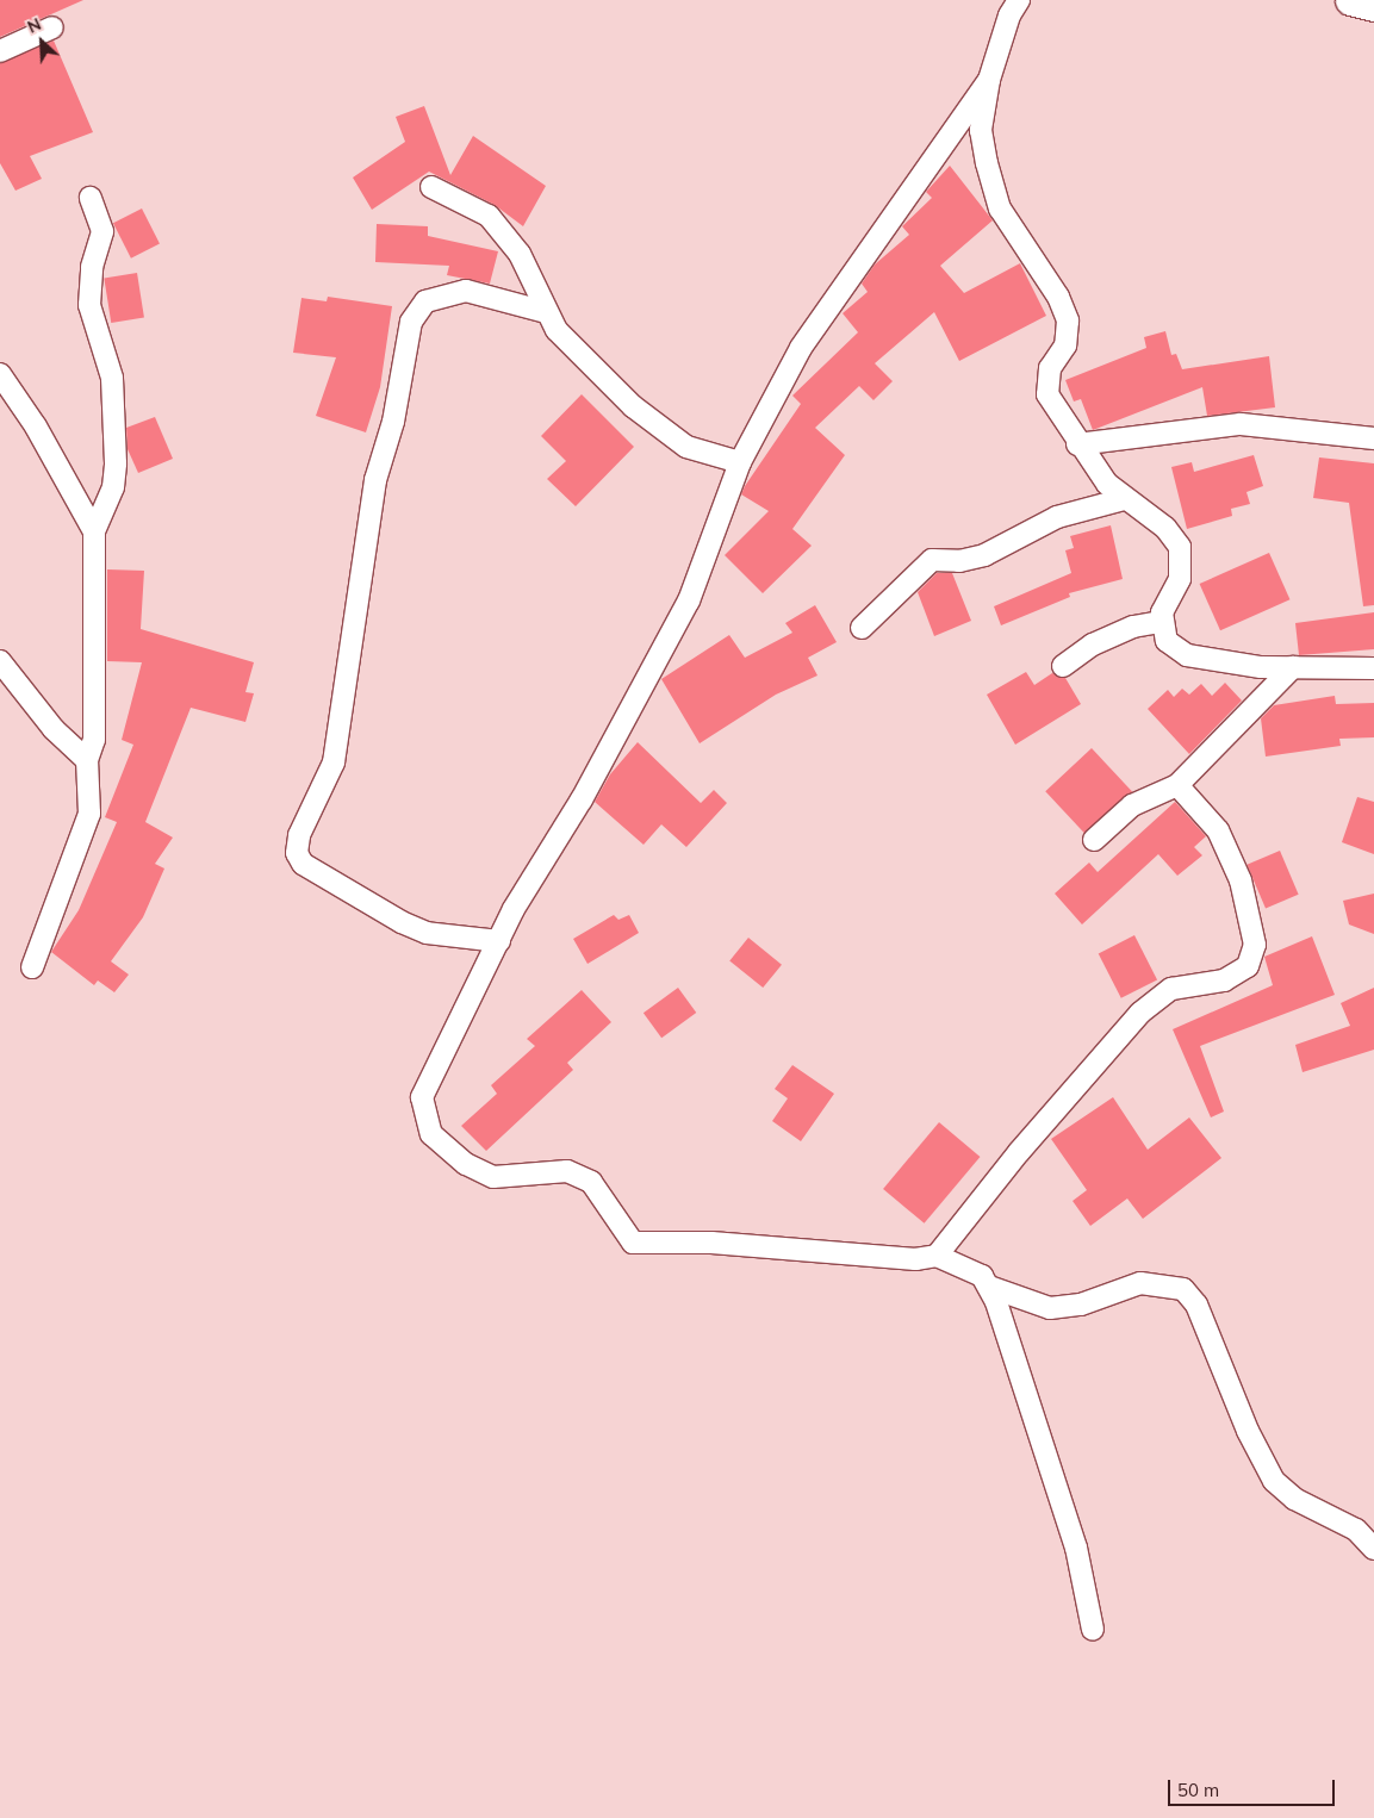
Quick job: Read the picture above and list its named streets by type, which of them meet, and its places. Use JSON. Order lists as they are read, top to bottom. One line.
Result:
{"scale_bar":"50 m","north":"top left"}
